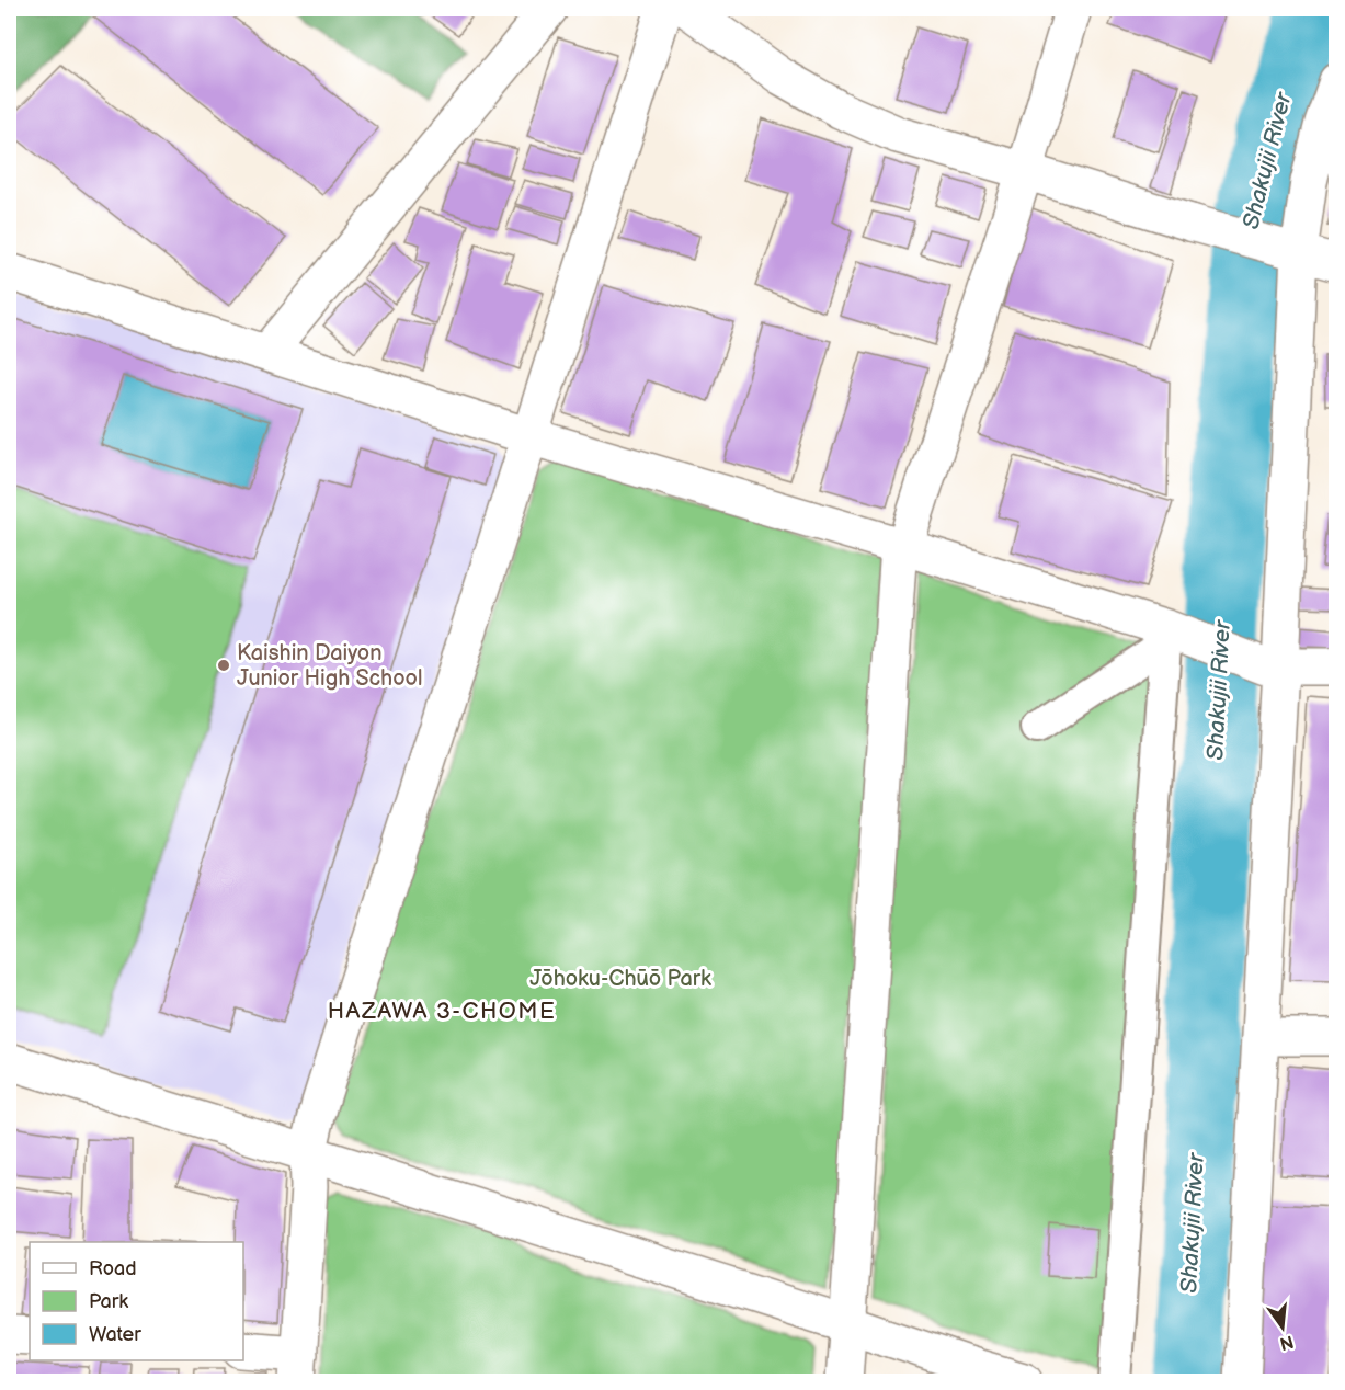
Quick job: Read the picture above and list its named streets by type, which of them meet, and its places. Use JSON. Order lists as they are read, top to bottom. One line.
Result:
{"districts":["HAZAWA 3-CHOME"],"water":["Shakujii River"],"parks":["Jōhoku-Chūō Park"],"places":["Kaishin Daiyon Junior High School"],"legend":["Road","Park","Water"],"north":"bottom"}
